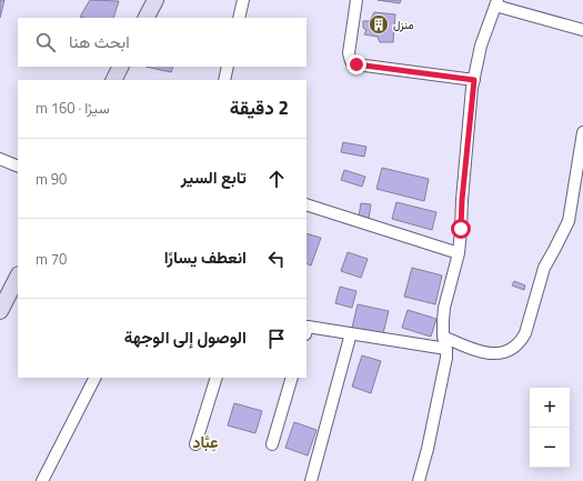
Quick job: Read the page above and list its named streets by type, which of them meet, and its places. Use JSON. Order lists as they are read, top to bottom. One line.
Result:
{"districts":["عِبَّاد"],"places":{"building":["منزل"]},"page":{"search":"ابحث هنا","heading":["2 دقيقة","سيرًا · 160 m"],"list":[["تابع السير","90 m"],["انعطف يسارًا","70 m"],"الوصول إلى الوجهة"],"map_buttons":["+","−"]}}
